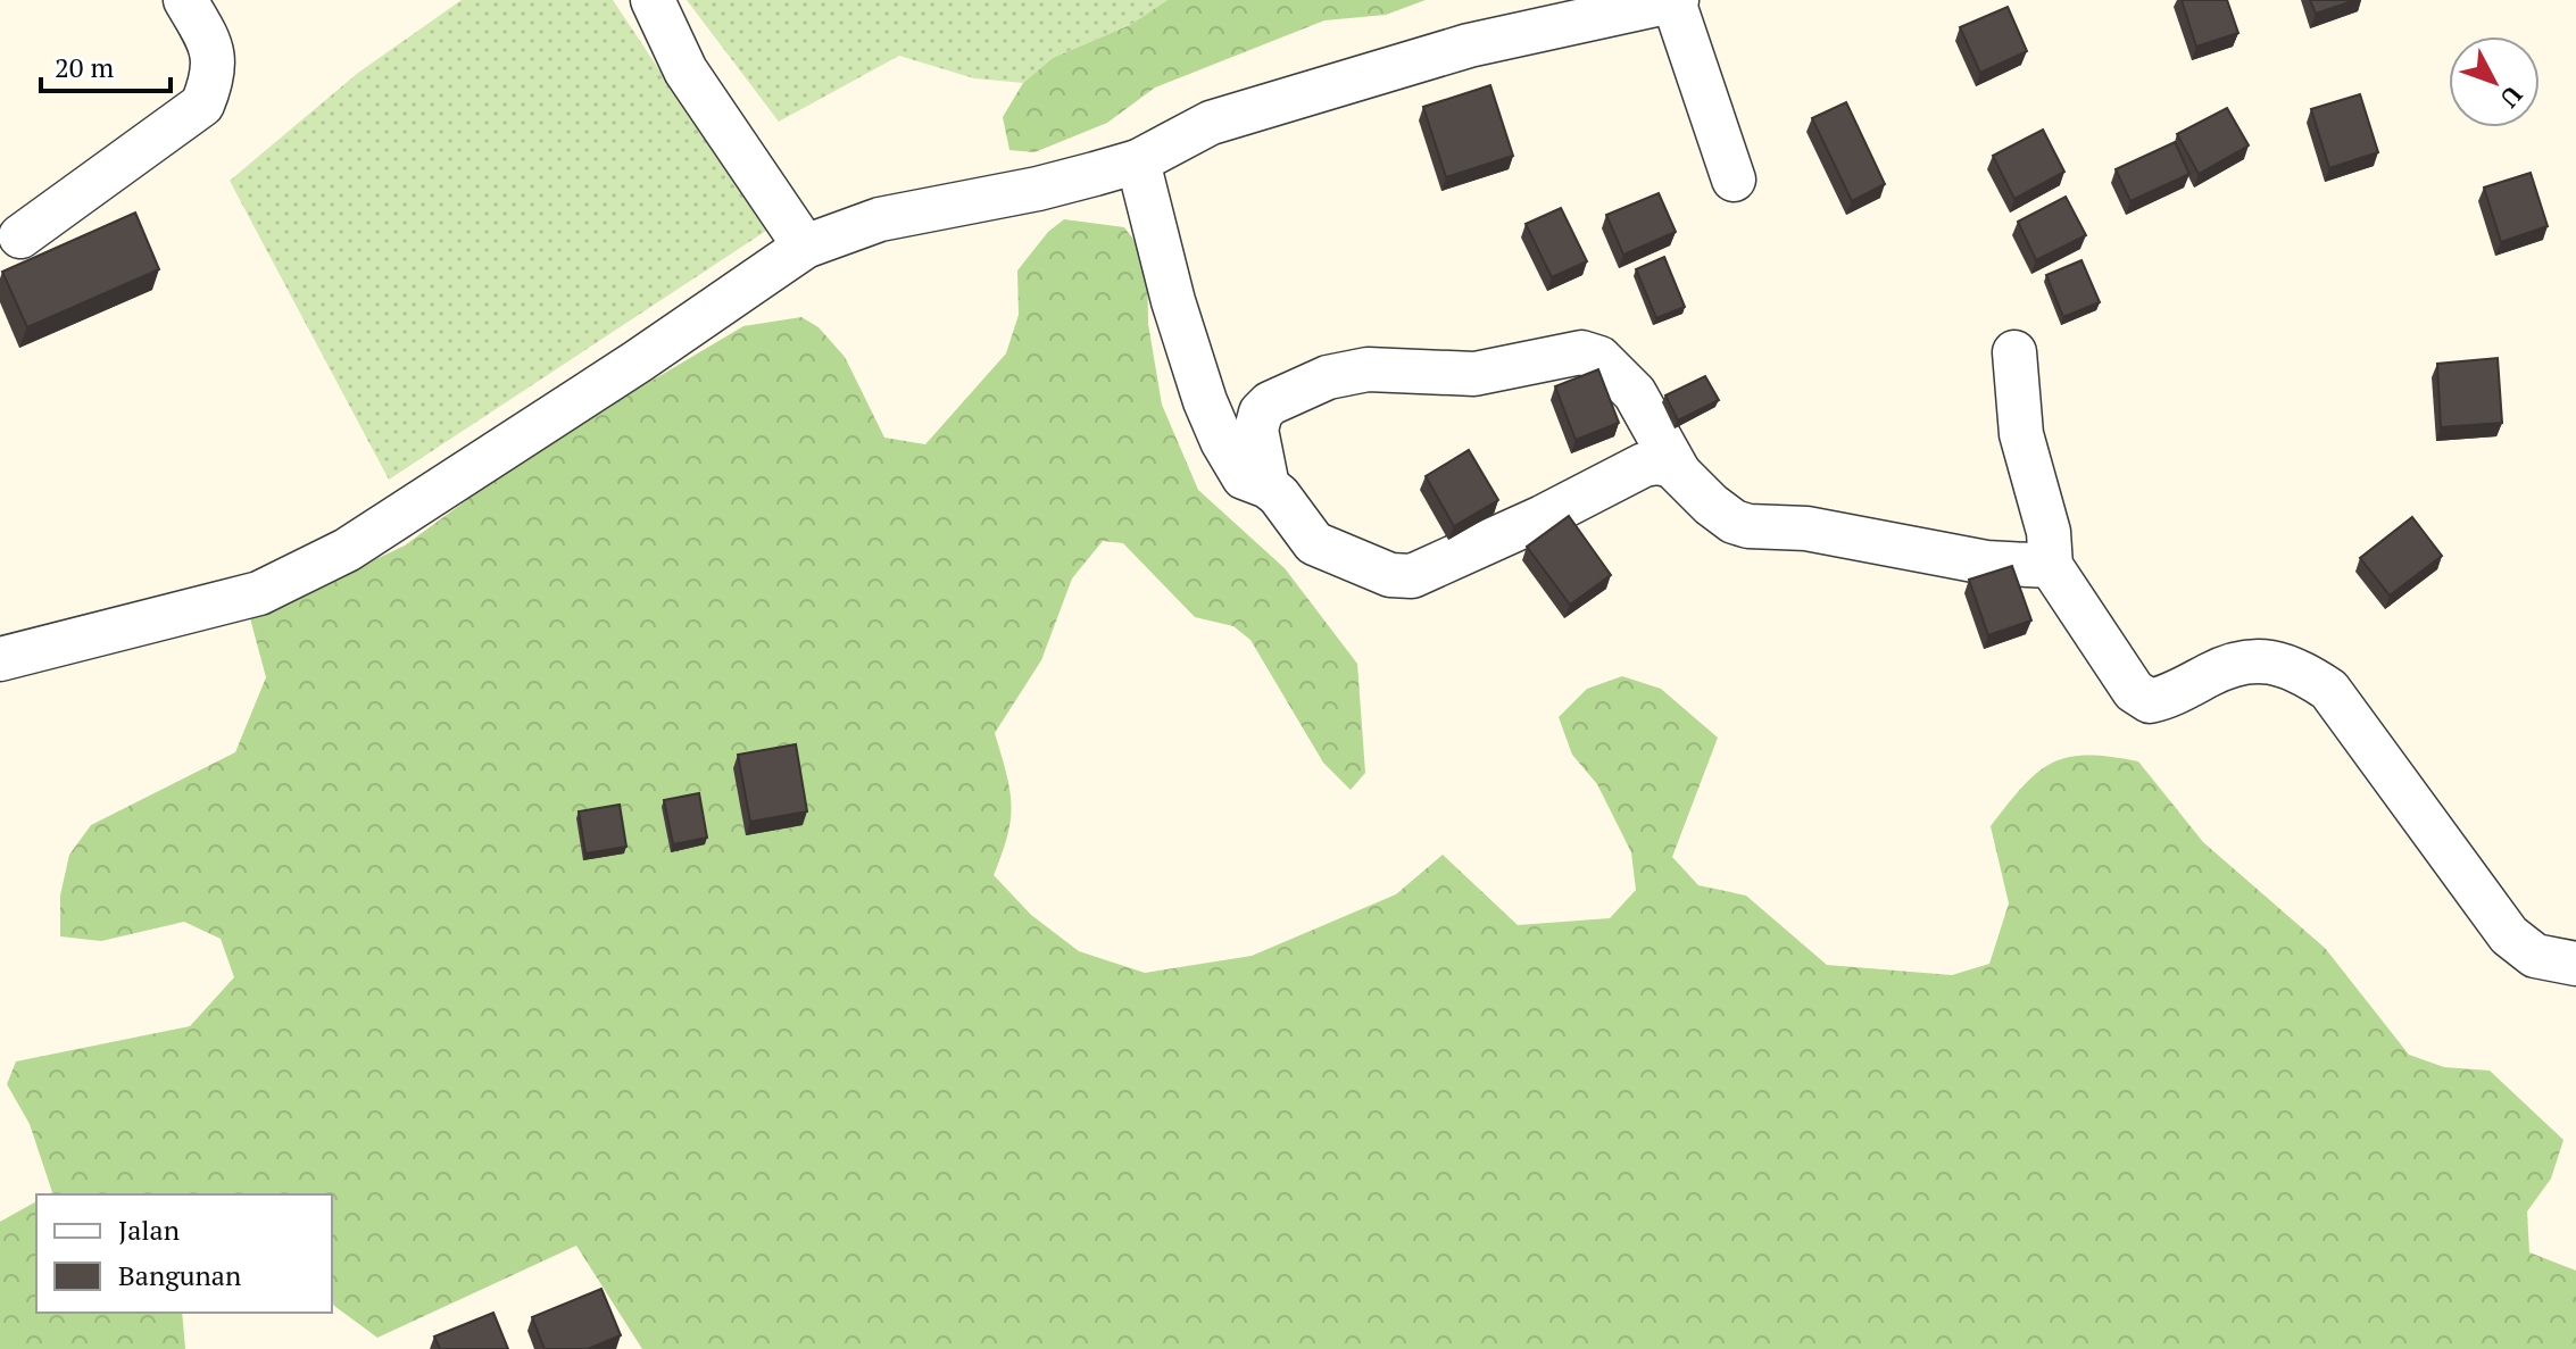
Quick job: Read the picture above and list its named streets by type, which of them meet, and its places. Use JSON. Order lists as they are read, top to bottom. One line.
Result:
{"legend":["Jalan","Bangunan"],"scale_bar":"20 m","north":"bottom right"}
